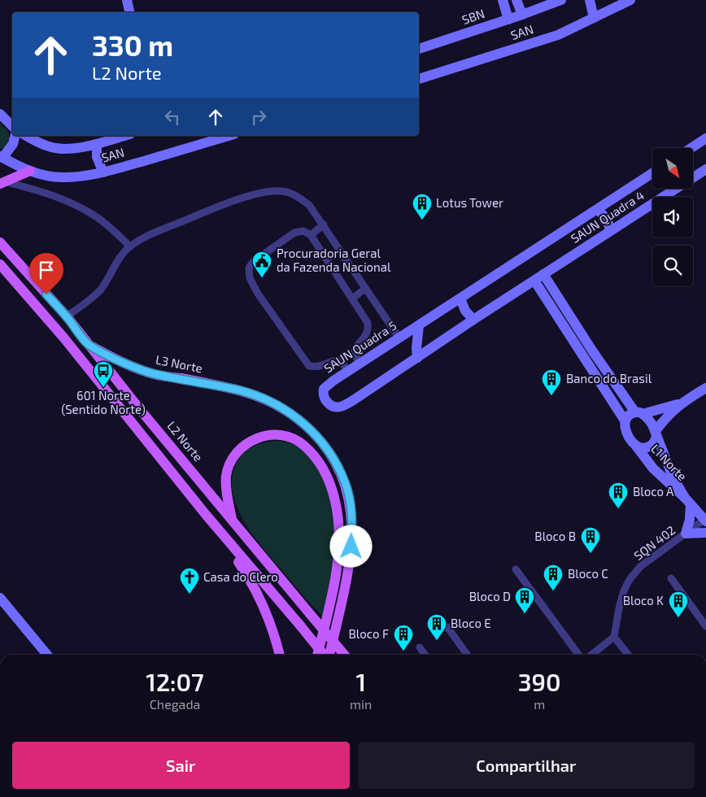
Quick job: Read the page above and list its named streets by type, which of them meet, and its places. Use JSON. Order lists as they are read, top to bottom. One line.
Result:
{"streets":{"main road":["L3 Norte","L2 Norte"],"street":["SBN","SAN","SAUN Quadra 4","SAUN Quadra 5","L1 Norte","SQN 402"]},"crossings":[["SAUN Quadra 4","SAUN Quadra 5"],["L3 Norte","L2 Norte"],["L1 Norte","SQN 402"]],"places":{"building":["Lotus Tower","Banco do Brasil","Bloco A","Bloco B","Bloco C","Bloco D","Bloco K","Bloco E","Bloco F"],"public building":["Procuradoria Geral da Fazenda Nacional"],"bus stop":["601 Norte (Sentido Norte)"],"church":["Casa do Clero"]},"north":"bottom right","page":{"turn":["330 m","L2 Norte"],"eta":["12:07","Chegada","1","min","390","m"],"buttons":["Sair","Compartilhar"]}}
